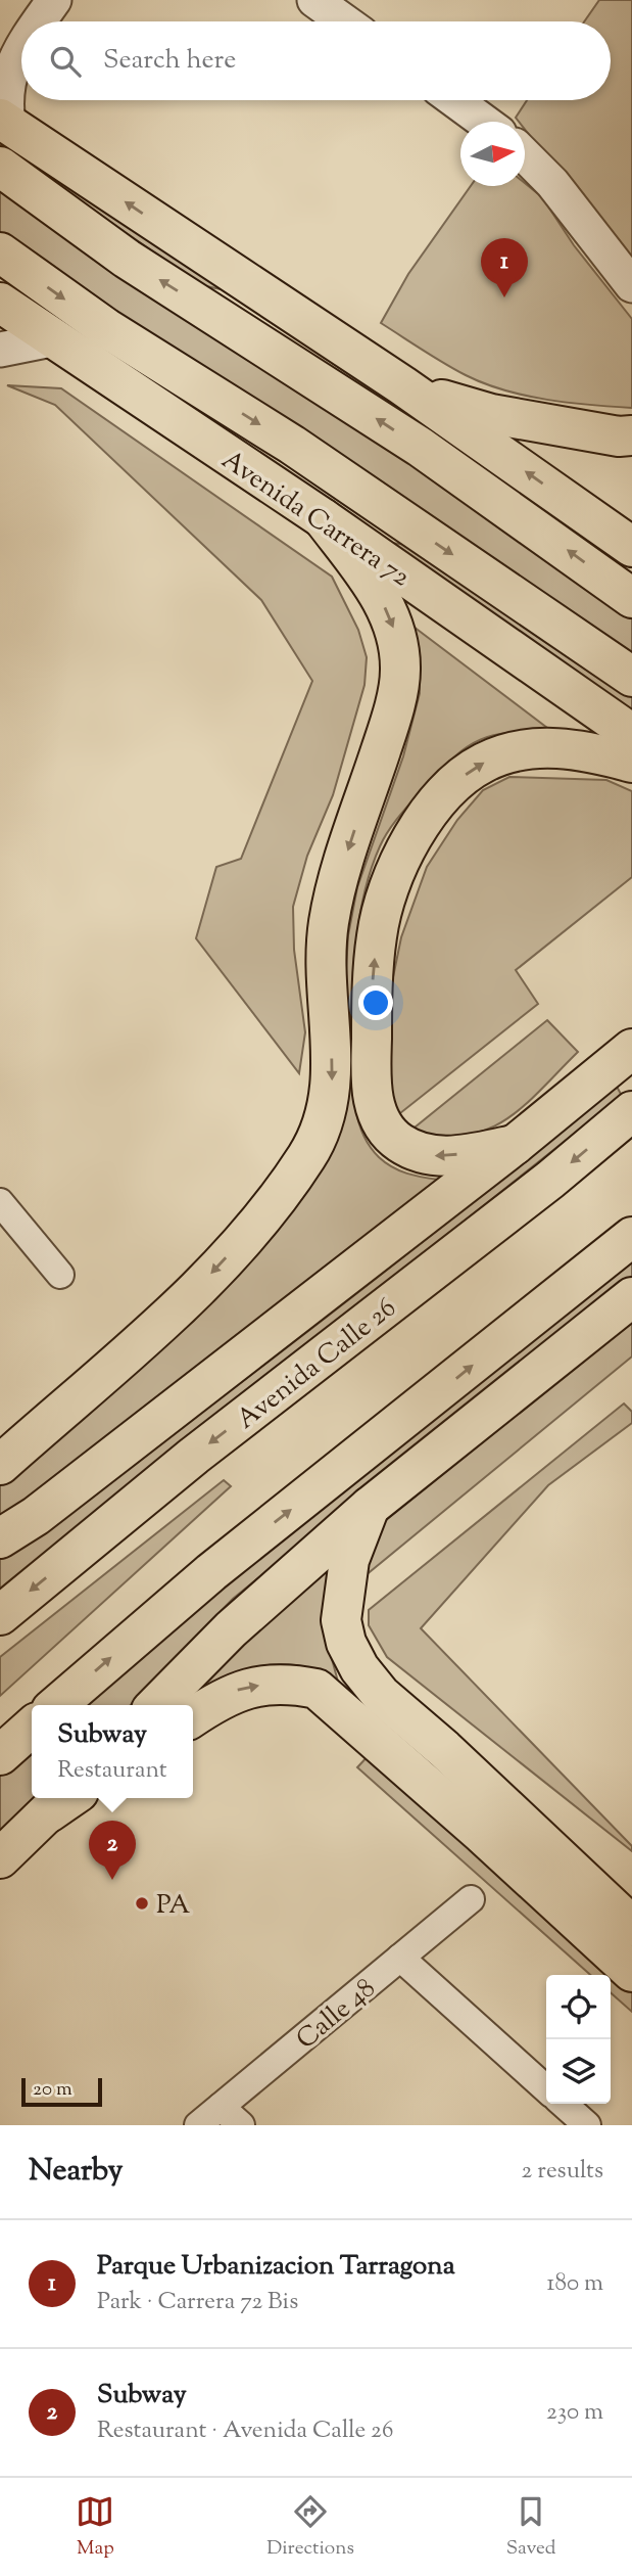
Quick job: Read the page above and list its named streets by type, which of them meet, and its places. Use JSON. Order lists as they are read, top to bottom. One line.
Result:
{"streets":{"main road":["Avenida Carrera 72","Avenida Calle 26"],"street":["Calle 48"]},"places":["PA"],"scale_bar":"20 m","north":"right","page":{"search":"Search here","pins":["1","2"],"popup":["Subway","Restaurant"],"scale":"20 m","heading":["Nearby","2 results"],"list":[{"mark":"1","name":"Parque Urbanizacion Tarragona","note":"Park · Carrera 72 Bis","value":"180 m"},{"mark":"2","name":"Subway","note":"Restaurant · Avenida Calle 26","value":"230 m"}],"nav":["Map","Directions","Saved"]}}
